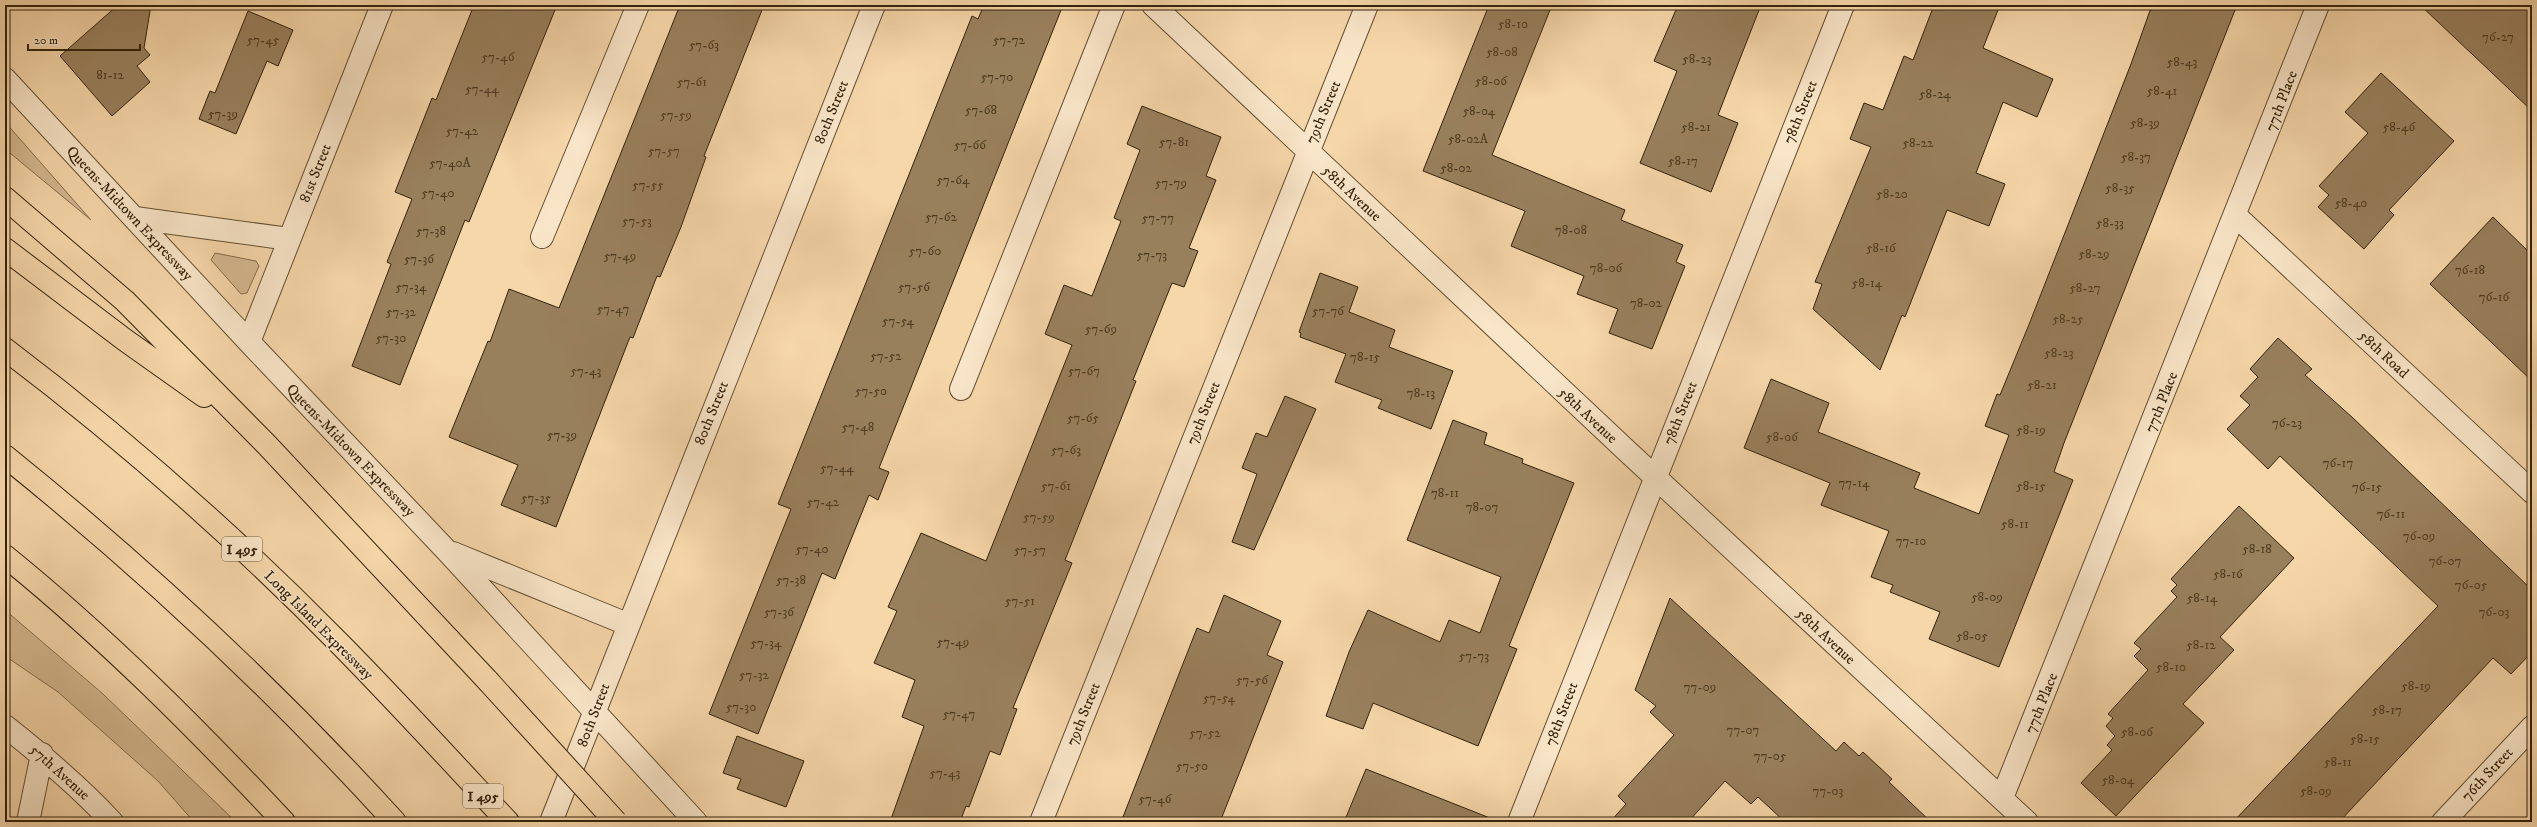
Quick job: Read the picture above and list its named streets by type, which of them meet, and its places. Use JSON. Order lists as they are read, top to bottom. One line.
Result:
{"streets":{"highway":["I 495","Long Island Expressway"],"street":["77th Place","80th Street","79th Street","78th Street","81st Street","58th Avenue","Queens-Midtown Expressway","58th Road","57th Avenue","76th Street"]},"crossings":[["77th Place","58th Avenue"],["77th Place","58th Road"],["80th Street","Queens-Midtown Expressway"],["79th Street","58th Avenue"],["78th Street","58th Avenue"],["81st Street","Queens-Midtown Expressway"]],"house_numbers":["58-10","76-27","57-45","57-72","57-63","58-08","57-46","58-23","58-43","81-12","57-70","58-06","57-61","57-44","58-41","58-24","57-68","58-04","57-39","57-59","58-39","58-21","58-46","57-42","58-02A","57-81","58-22","57-66","57-57","58-37","58-17","57-40A","58-02","57-64","57-79","57-55","58-35","57-40","58-20","58-40","57-62","57-77","57-53","58-33","78-08","57-38","58-16","57-60","58-29","57-73","57-49","57-36","78-06","76-18","58-14","57-34","57-56","58-27","76-16","78-02","57-47","57-76","57-32","58-25","57-54","57-69","57-30","58-23","57-52","78-15","57-43","57-67","58-21","57-50","78-13","57-65","76-23","57-48","58-19","57-39","58-06","57-63","76-17","57-44","77-14","57-61","58-15","76-15","78-11","57-35","57-42","78-07","76-11","57-59","58-11","76-09","77-10","57-40","58-18","57-57","76-07","58-16","57-38","76-05","58-09","58-14","57-51","57-36","76-03","58-05","57-49","57-34","58-12","57-73","58-10","57-32","57-56","58-19","77-09","57-54","57-30","58-17","57-47","77-07","58-06","57-52","58-15","77-05","58-11","57-50","57-43","58-04","77-03","58-09","57-46"],"scale_bar":"20 m"}
